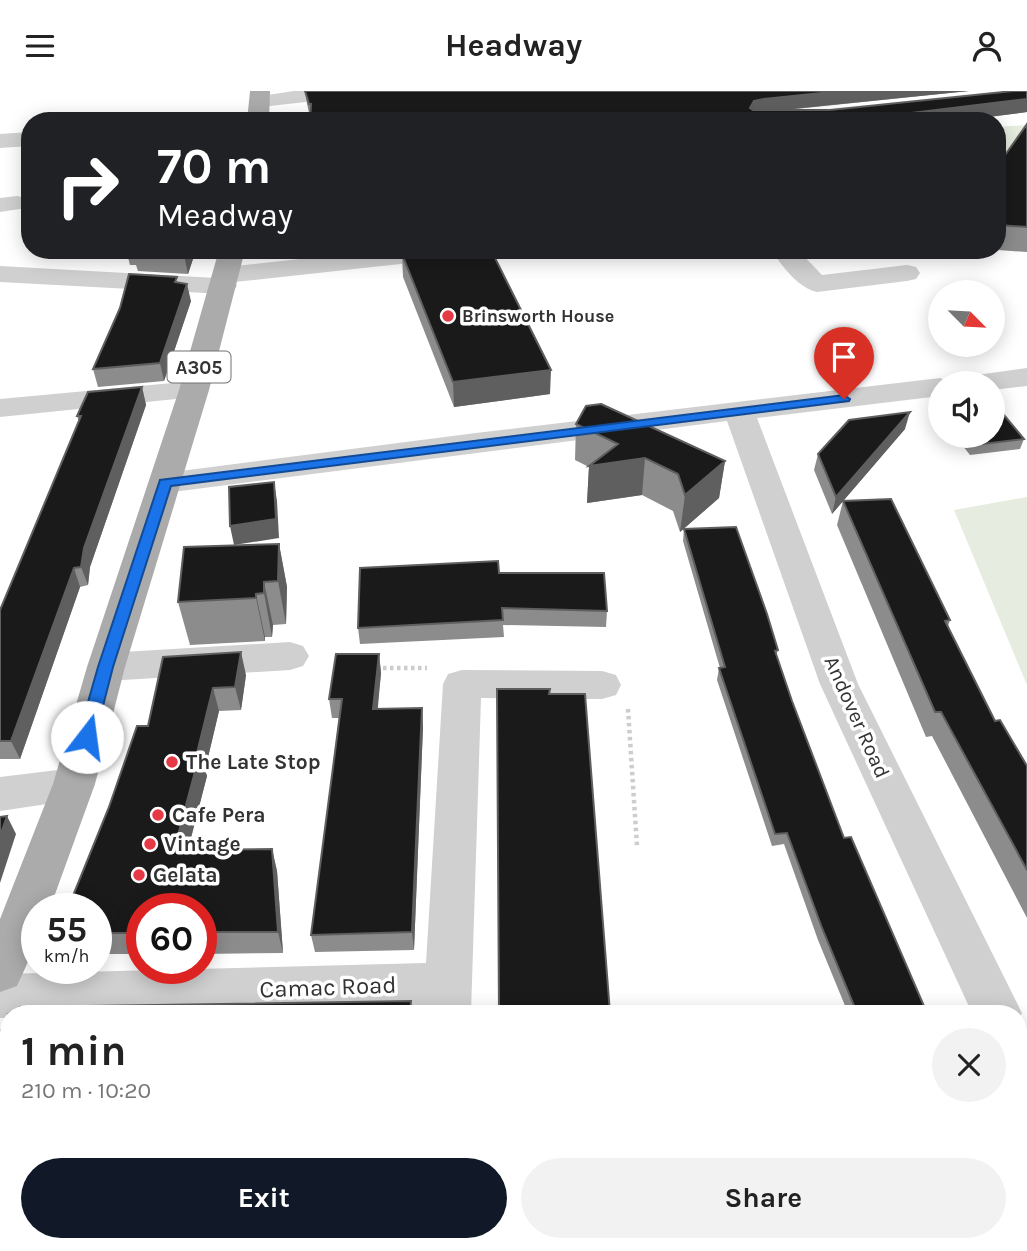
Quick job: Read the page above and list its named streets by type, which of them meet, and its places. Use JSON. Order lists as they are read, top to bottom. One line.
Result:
{"streets":{"main road":["A305"],"street":["Andover Road","Camac Road"]},"places":["Brinsworth House","The Late Stop","Cafe Pera","Vintage","Gelata"],"north":"bottom right","page":{"header":"Headway","turn":["70 m","Meadway"],"speed":"55 km/h","limit":"60","heading":["1 min","210 m · 10:20"],"buttons":["Exit","Share"]}}
